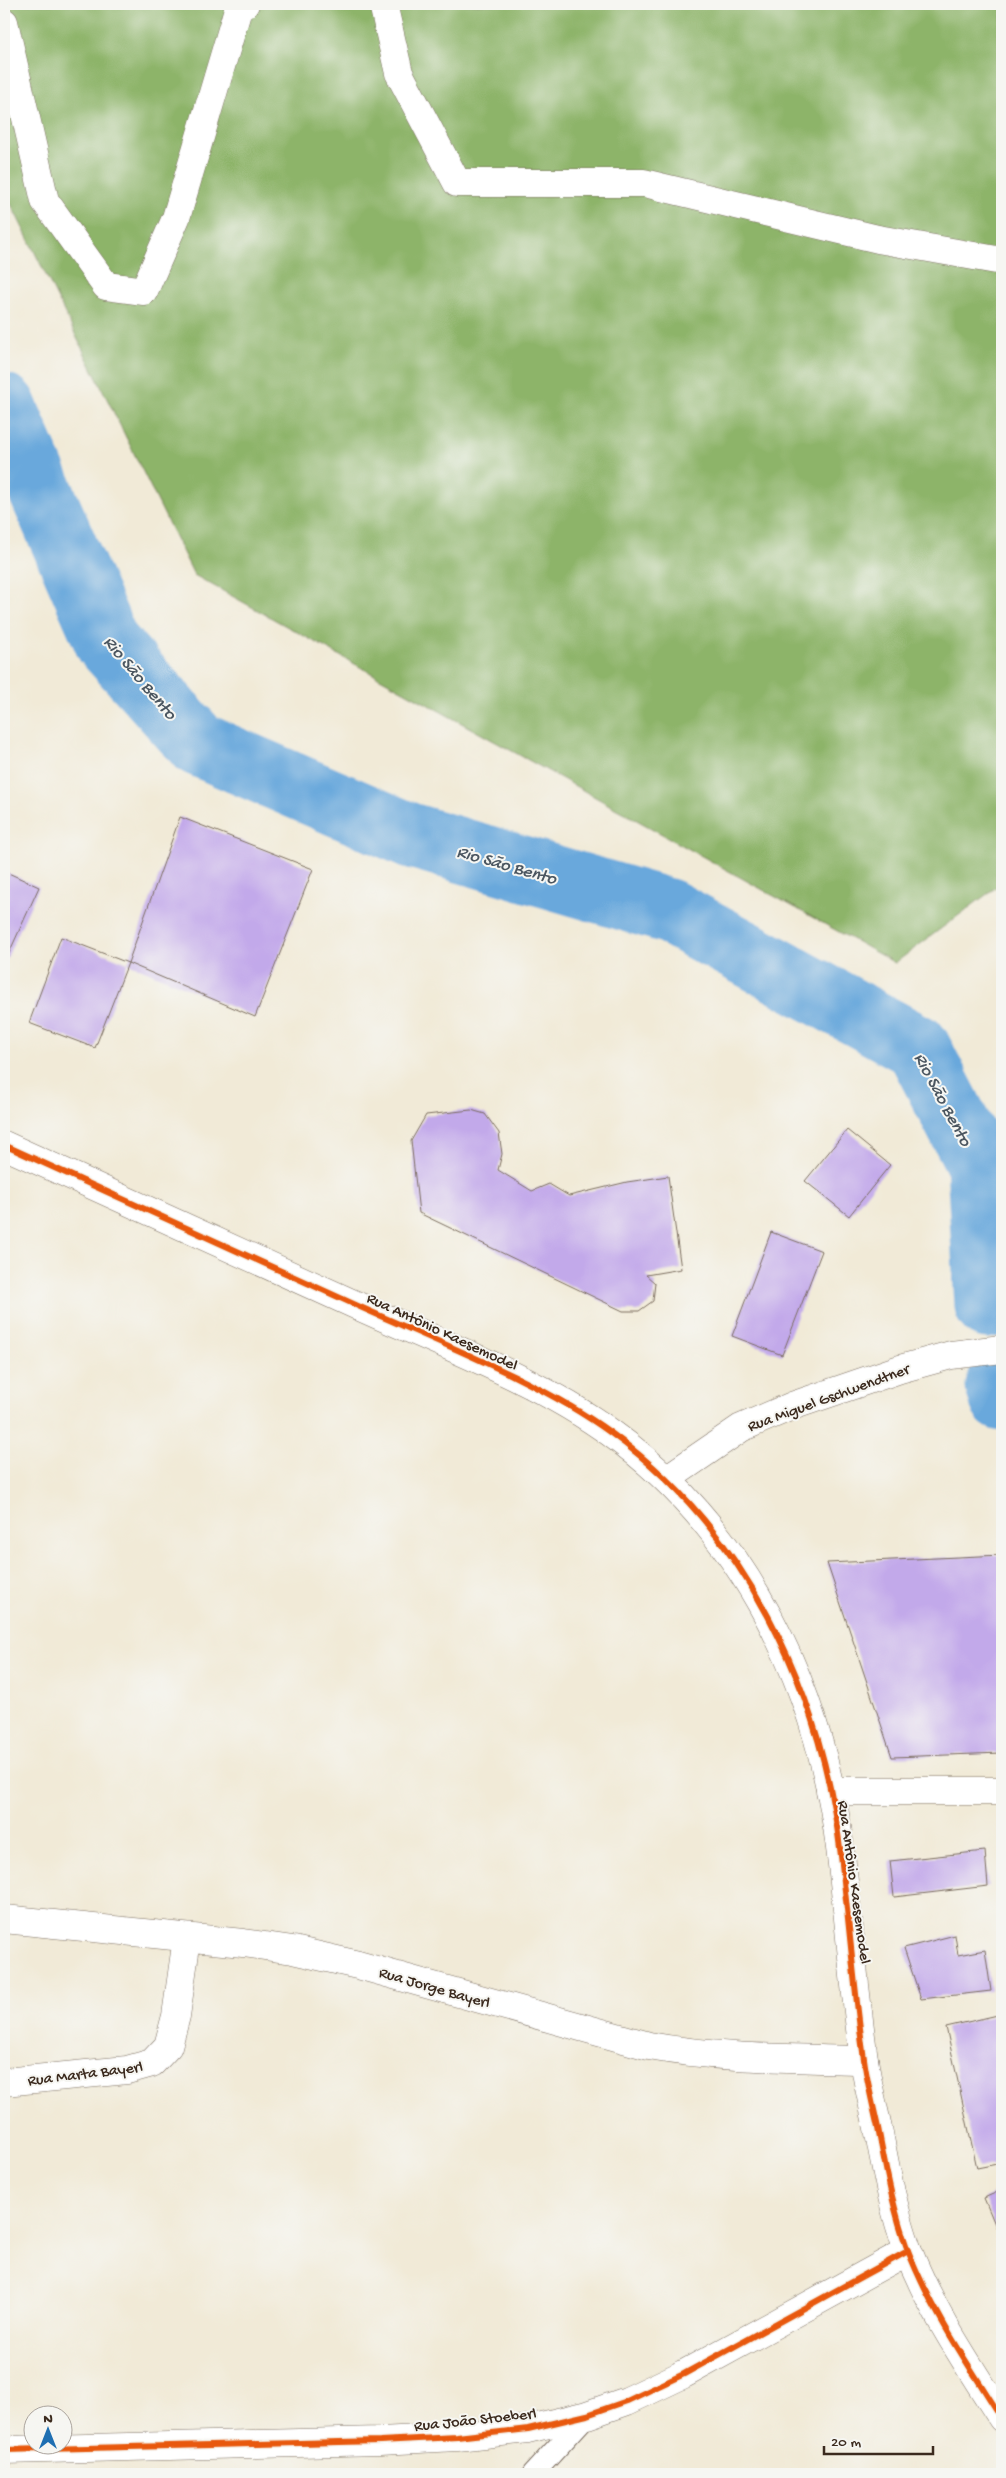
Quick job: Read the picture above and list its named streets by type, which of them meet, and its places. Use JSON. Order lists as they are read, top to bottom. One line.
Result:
{"streets":{"street":["Rua Antônio Kaesemodel","Rua Miguel Gschwendtner","Rua Jorge Bayerl","Rua Marta Bayerl","Rua João Stoeberl"]},"crossings":[["Rua Antônio Kaesemodel","Rua Miguel Gschwendtner"],["Rua Antônio Kaesemodel","Rua Jorge Bayerl"],["Rua Antônio Kaesemodel","Rua João Stoeberl"],["Rua Jorge Bayerl","Rua Marta Bayerl"]],"water":["Rio São Bento"],"scale_bar":"20 m","north":"top"}
